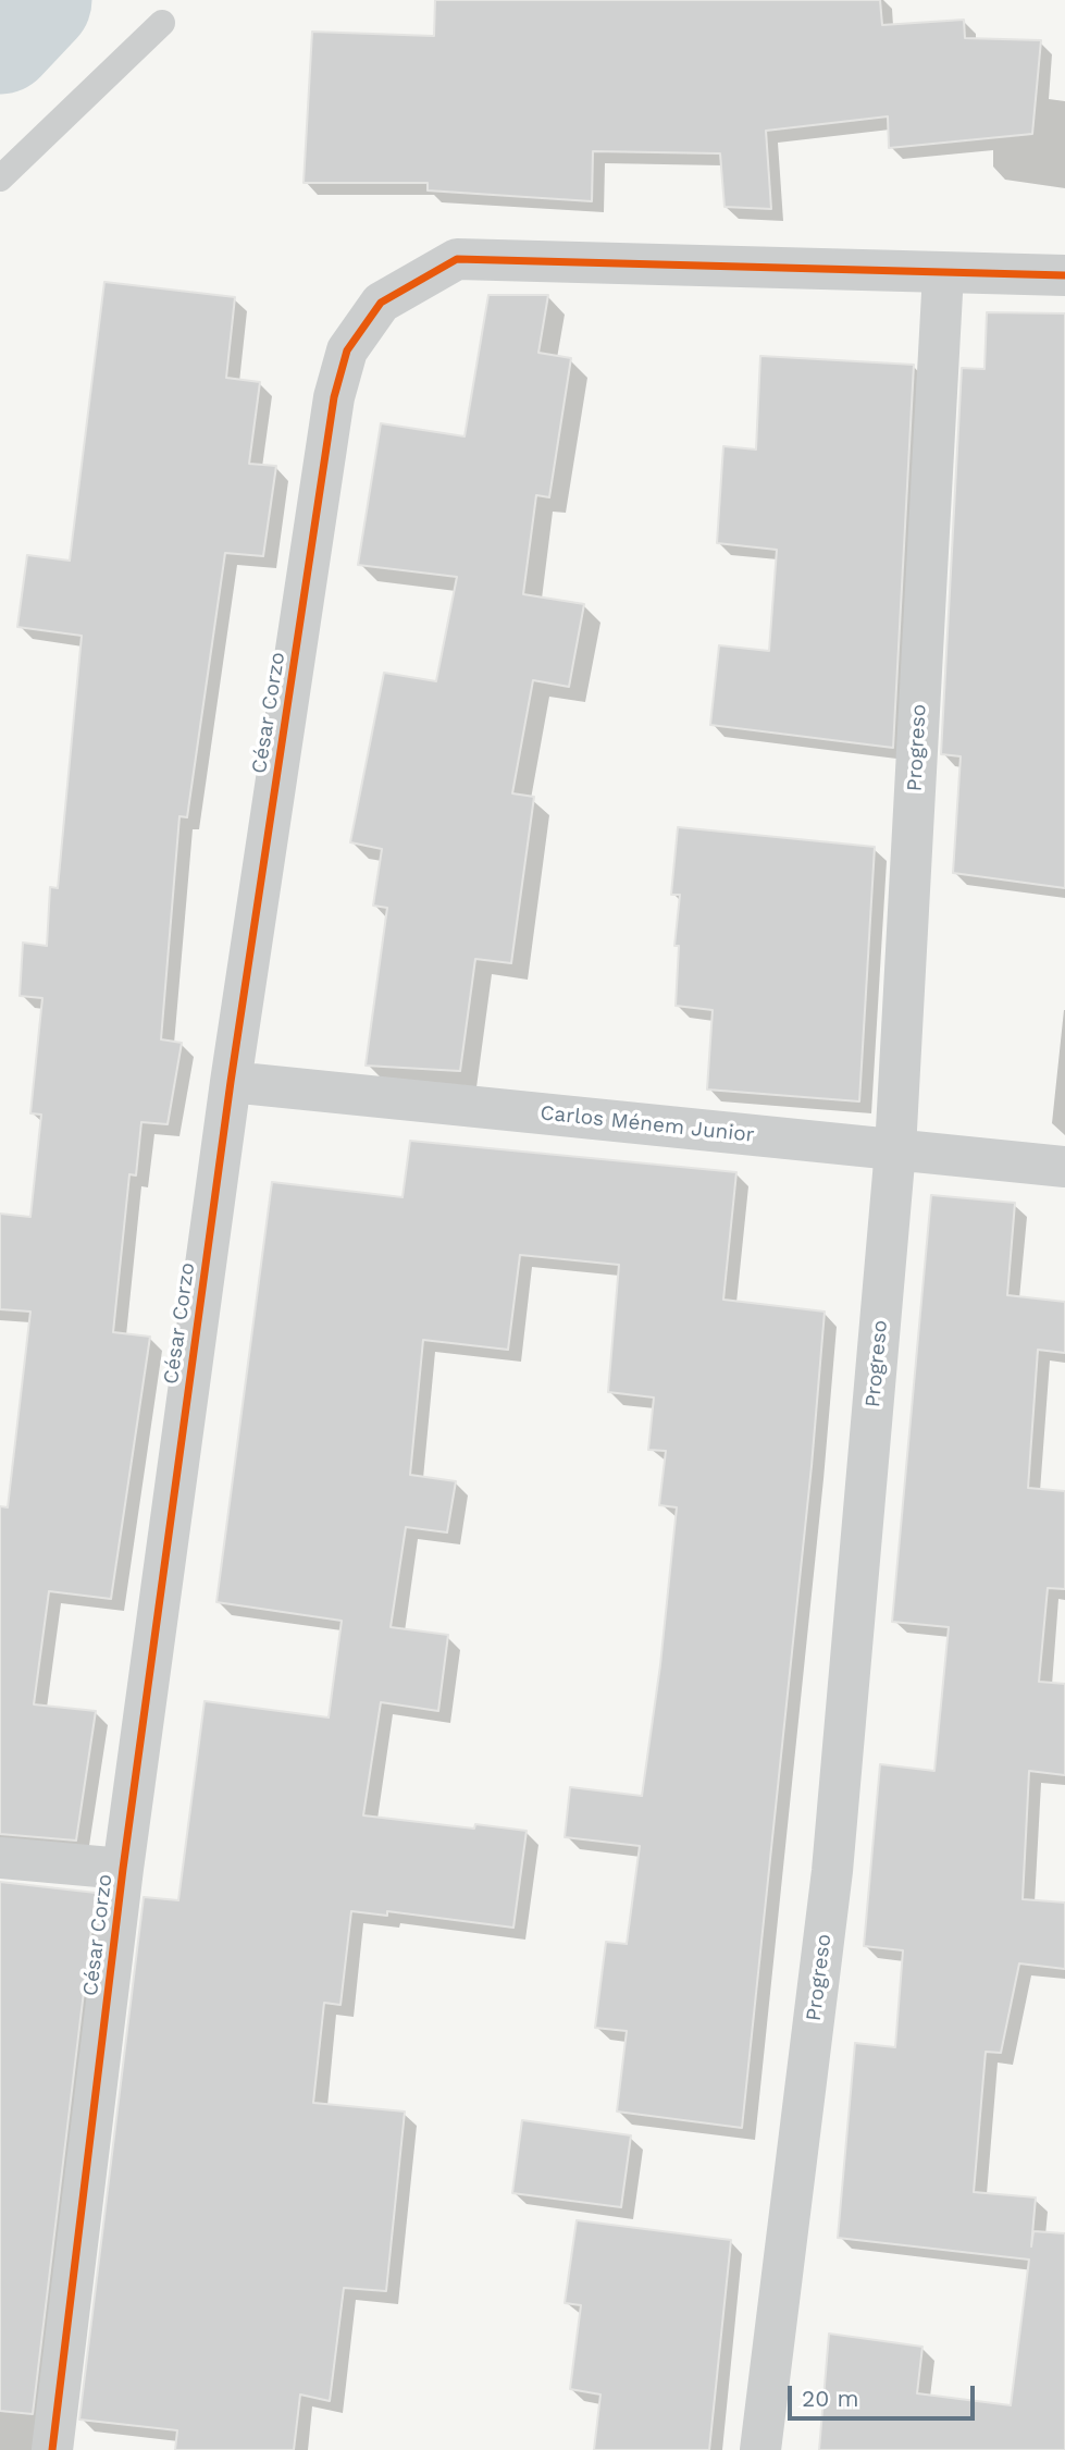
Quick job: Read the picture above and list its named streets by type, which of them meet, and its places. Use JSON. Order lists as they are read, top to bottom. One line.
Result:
{"streets":{"street":["César Corzo","Progreso","Carlos Ménem Junior"]},"crossings":[["César Corzo","Progreso"],["César Corzo","Carlos Ménem Junior"],["Progreso","Carlos Ménem Junior"]],"scale_bar":"20 m"}
